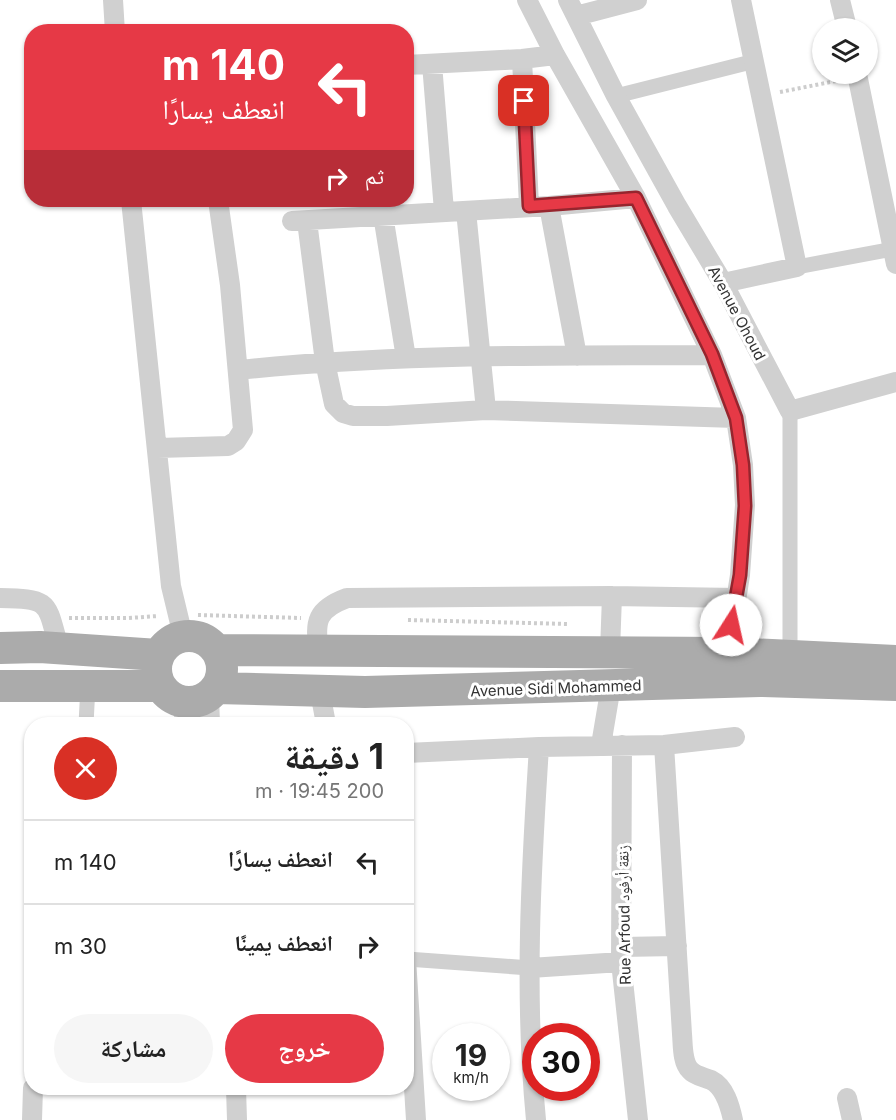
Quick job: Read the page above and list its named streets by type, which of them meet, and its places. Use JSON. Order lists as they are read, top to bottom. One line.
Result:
{"streets":{"main road":["Avenue Sidi Mohammed"],"street":["Avenue Ohoud","Rue Arfoud زنقة أرفود"]},"page":{"turn":["140 m","انعطف يسارًا"],"then":"ثم","heading":["1 دقيقة","200 m · 19:45"],"list":[{"name":"انعطف يسارًا","value":"140 m"},{"name":"انعطف يمينًا","value":"30 m"}],"buttons":["خروج","مشاركة"],"speed":"19 km/h","limit":"30"}}
